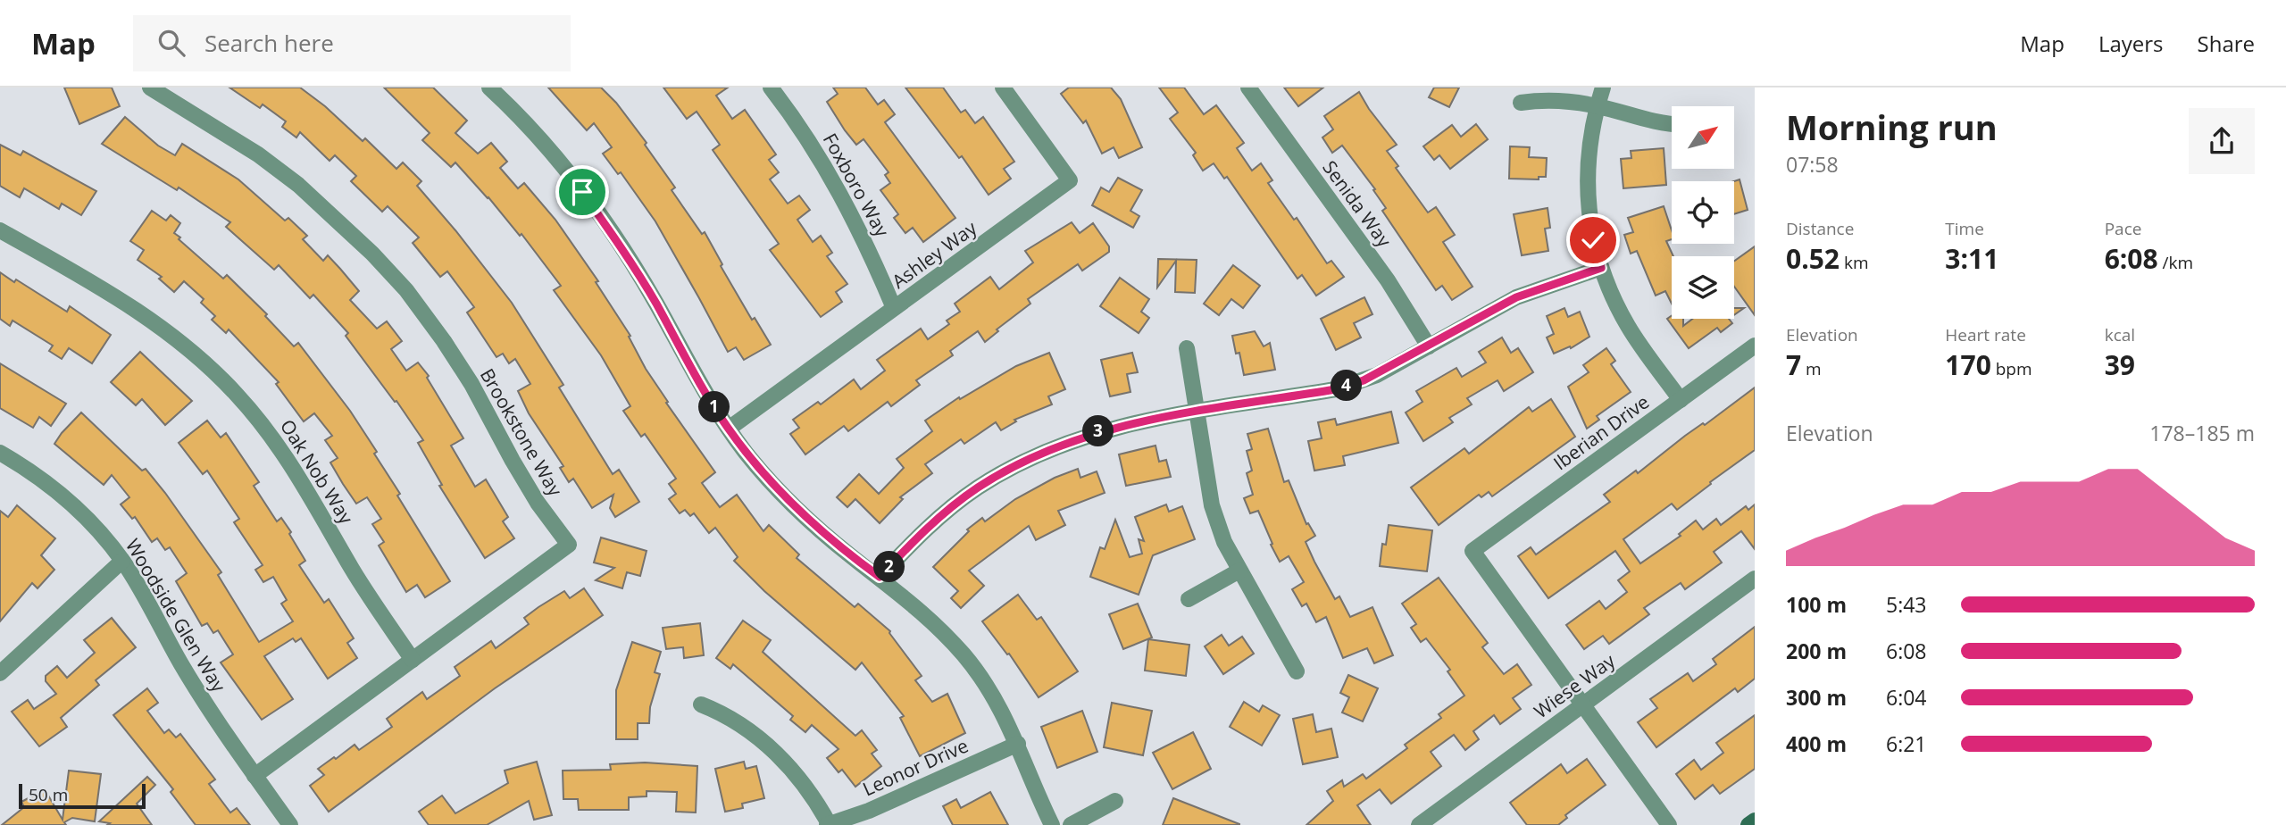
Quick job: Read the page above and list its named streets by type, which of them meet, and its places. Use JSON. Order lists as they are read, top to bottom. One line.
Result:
{"streets":{"street":["Foxboro Way","Senida Way","Ashley Way","Brookstone Way","Iberian Drive","Oak Nob Way","Woodside Glen Way","Wiese Way","Leonor Drive"]},"crossings":[["Foxboro Way","Ashley Way"],["Brookstone Way","Oak Nob Way"],["Brookstone Way","Woodside Glen Way"],["Iberian Drive","Wiese Way"]],"scale_bar":"50 m","north":"top right","page":{"header":"Map","search":"Search here","nav":["Map","Layers","Share"],"heading":["Morning run","07:58"],"stats":[["Distance","0.52 km"],["Time","3:11"],["Pace","6:08 /km"],["Elevation","7 m"],["Heart rate","170 bpm"],["kcal","39"]],"pins":["4","1","3","2"],"chart":["Elevation","178–185 m"],"list":[{"name":"100 m","note":"5:43"},{"name":"200 m","note":"6:08"},{"name":"300 m","note":"6:04"},{"name":"400 m","note":"6:21"}],"scale":"50 m"}}
